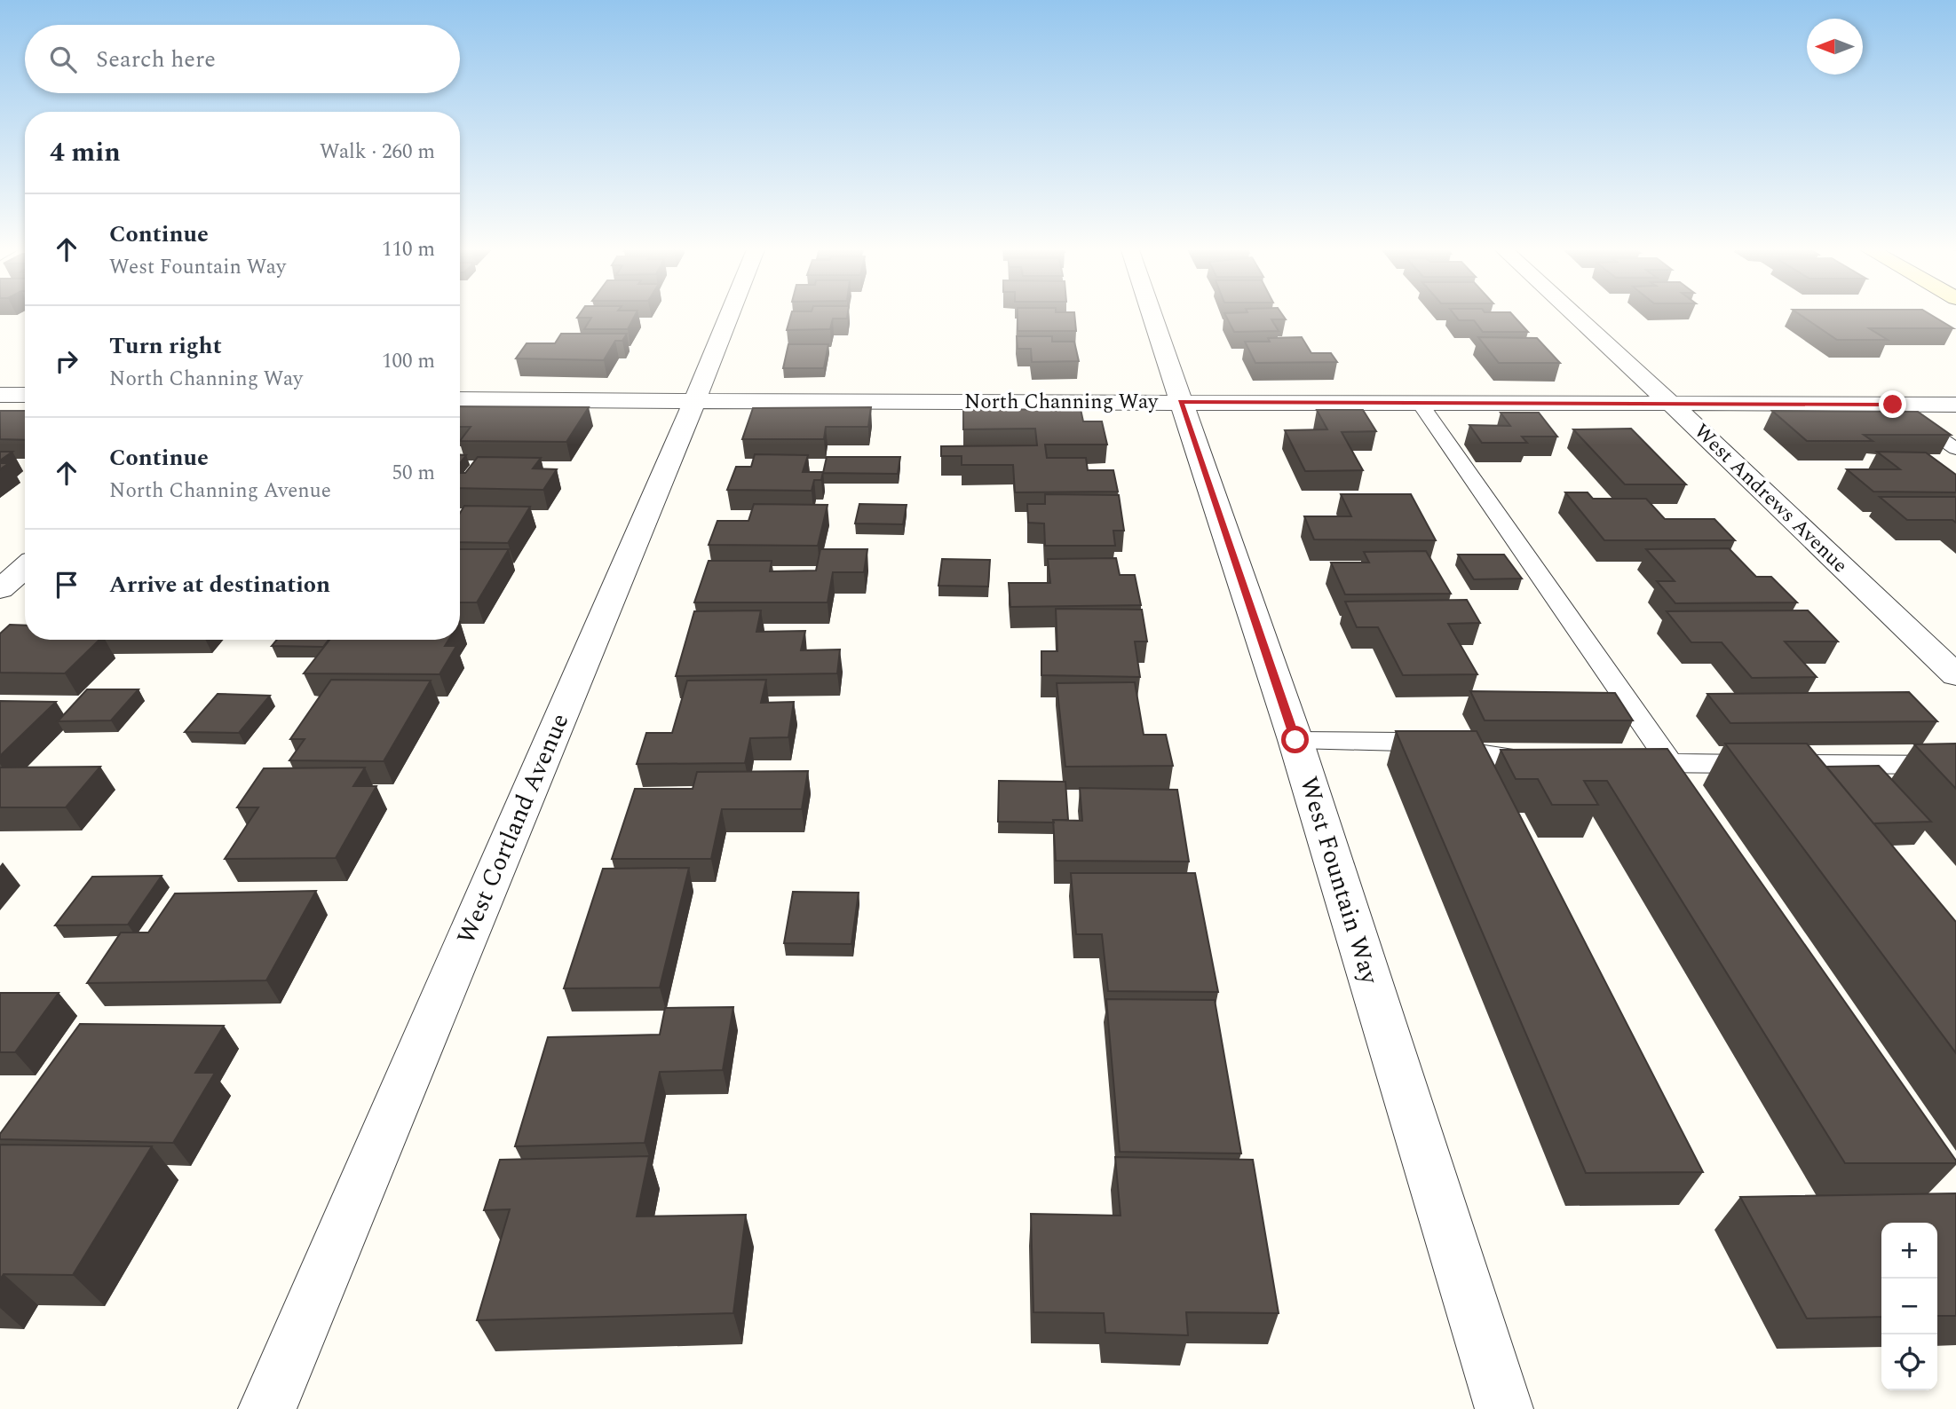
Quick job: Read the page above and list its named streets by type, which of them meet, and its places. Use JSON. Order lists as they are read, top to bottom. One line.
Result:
{"streets":{"street":["North Channing Way","West Andrews Avenue","West Cortland Avenue","West Fountain Way"]},"crossings":[["North Channing Way","West Andrews Avenue"],["North Channing Way","West Cortland Avenue"],["North Channing Way","West Fountain Way"]],"north":"left","page":{"search":"Search here","heading":["4 min","Walk · 260 m"],"list":[["Continue","West Fountain Way","110 m"],["Turn right","North Channing Way","100 m"],["Continue","North Channing Avenue","50 m"],"Arrive at destination"],"map_buttons":["+","−"]}}
